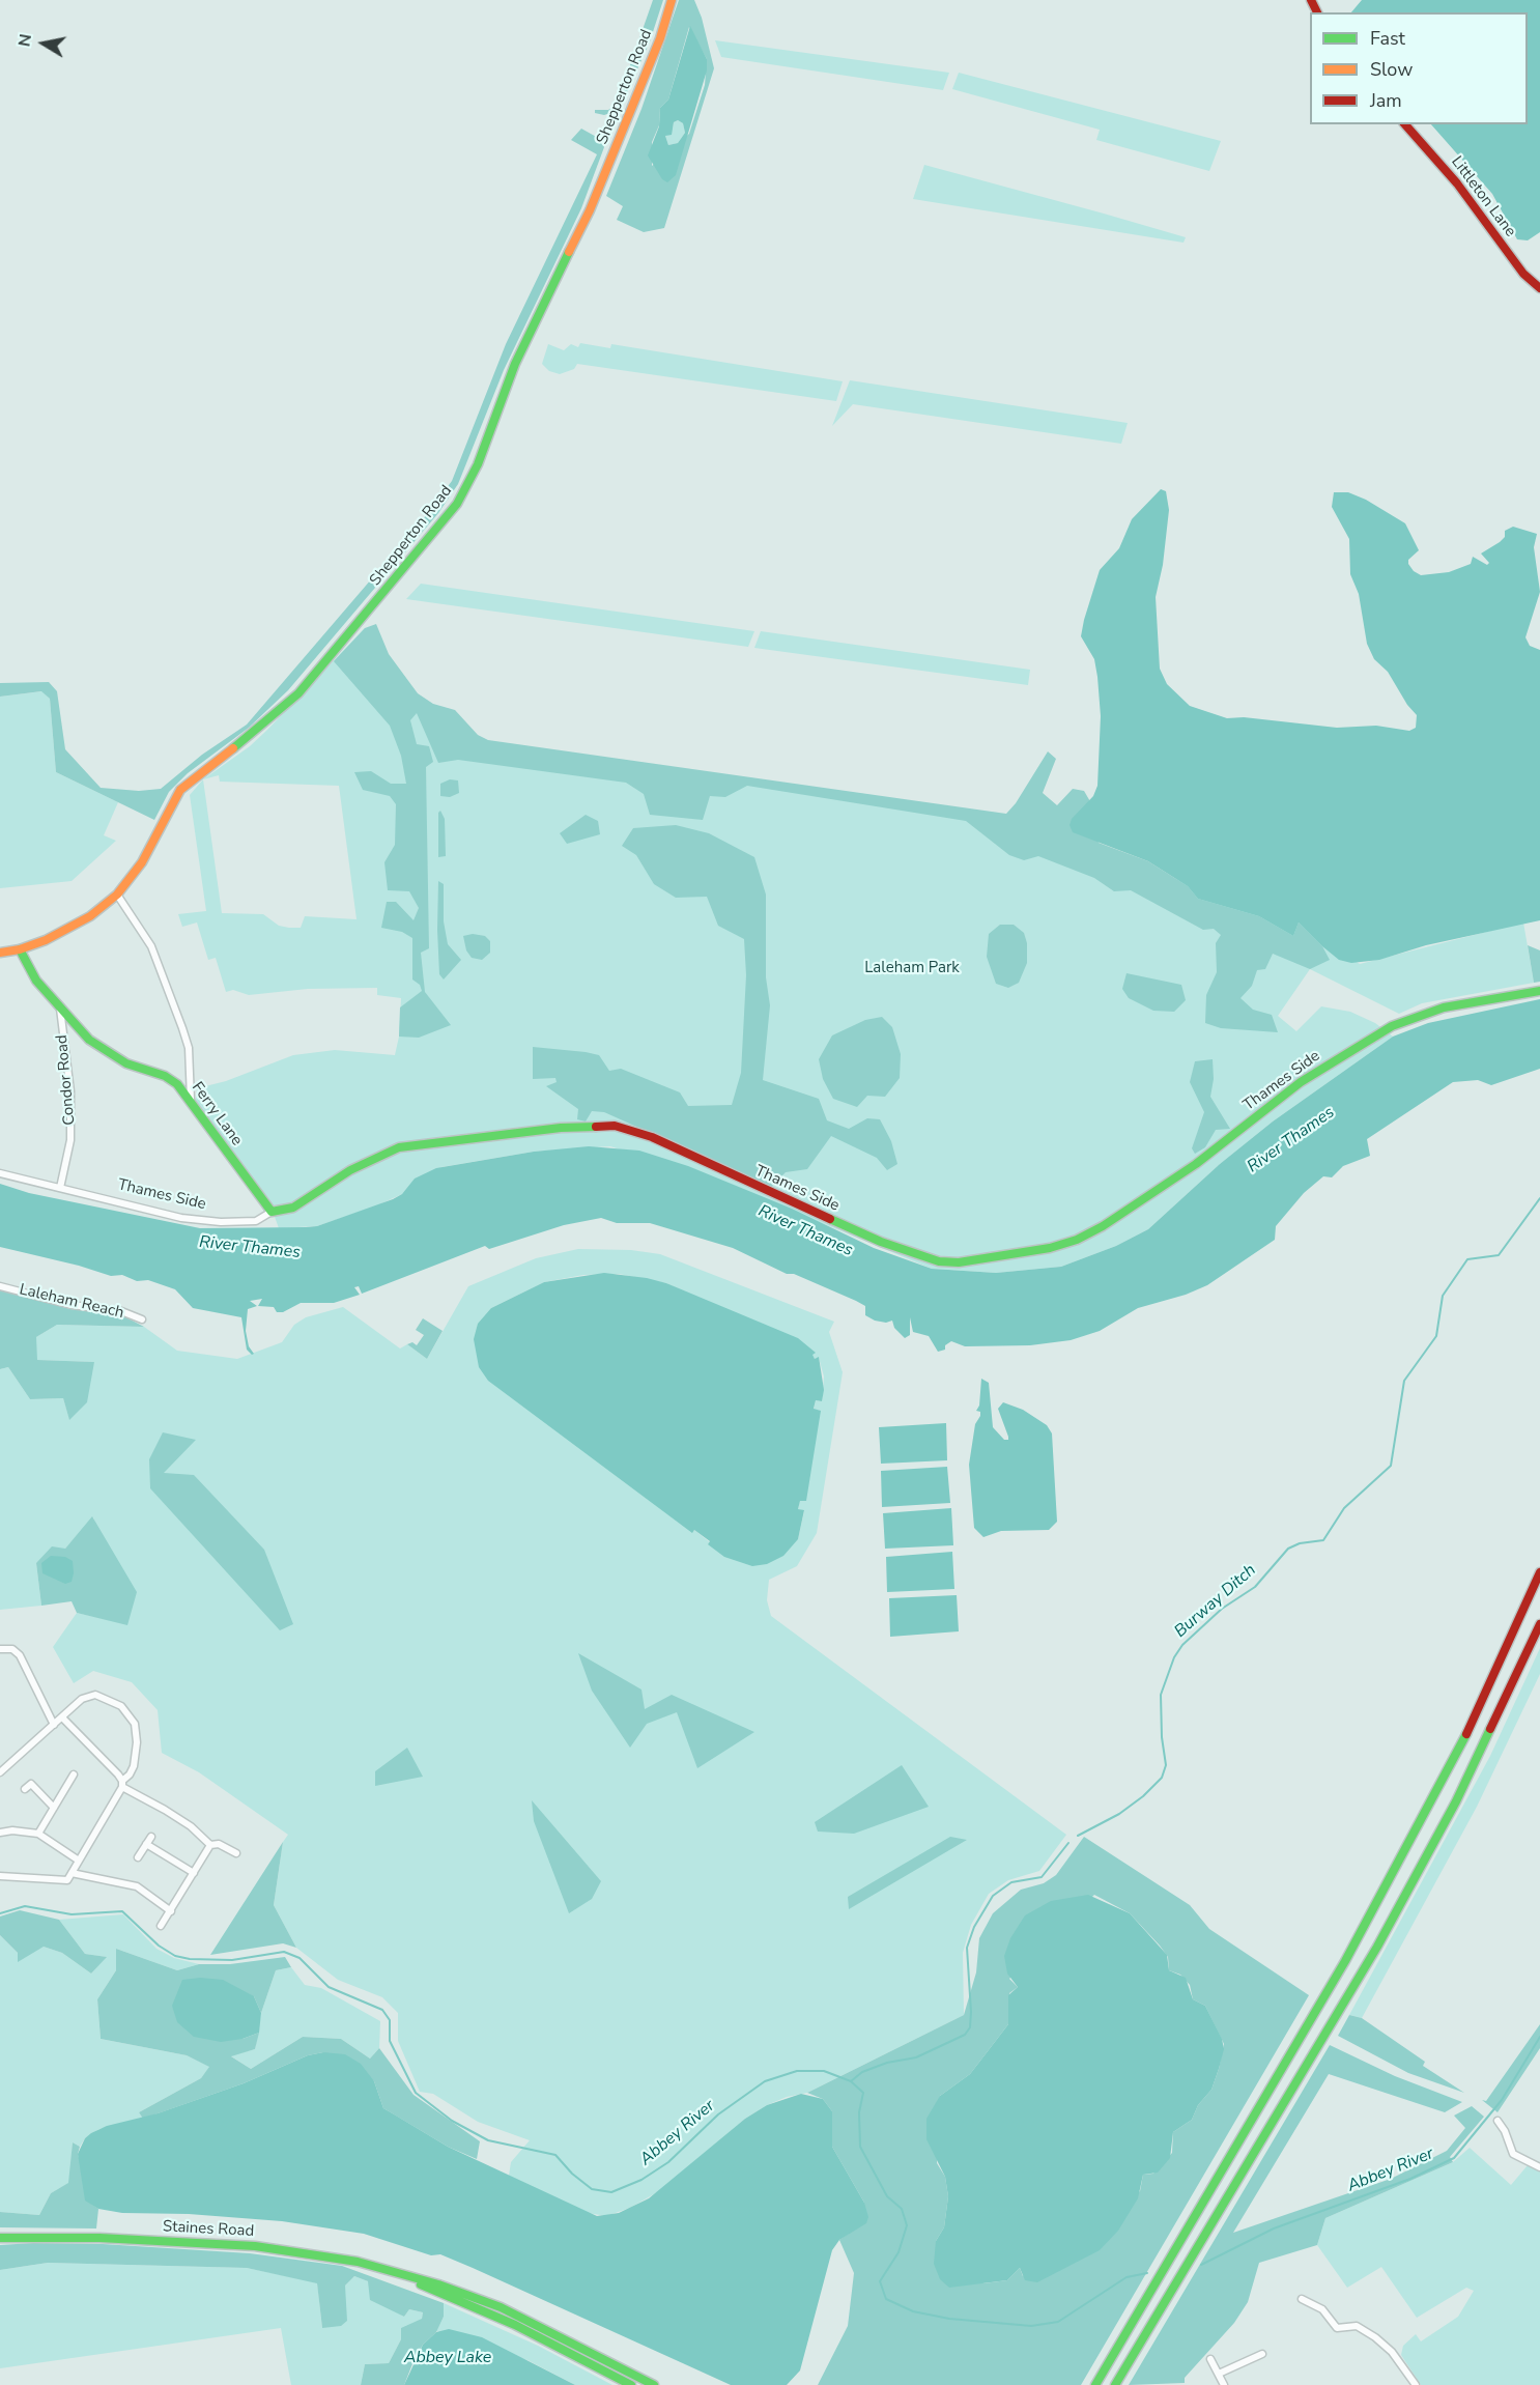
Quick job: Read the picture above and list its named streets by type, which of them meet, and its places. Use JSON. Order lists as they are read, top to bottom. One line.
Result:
{"streets":{"main road":["Shepperton Road","Littleton Lane","Thames Side","Ferry Lane","Staines Road"],"street":["Condor Road","Laleham Reach"]},"crossings":[["Shepperton Road","Ferry Lane"],["Condor Road","Thames Side"],["Condor Road","Ferry Lane"],["Thames Side","Ferry Lane"]],"water":["River Thames","Burway Ditch","Abbey River","Abbey Lake"],"parks":["Laleham Park"],"legend":["Fast","Slow","Jam"],"north":"left"}
